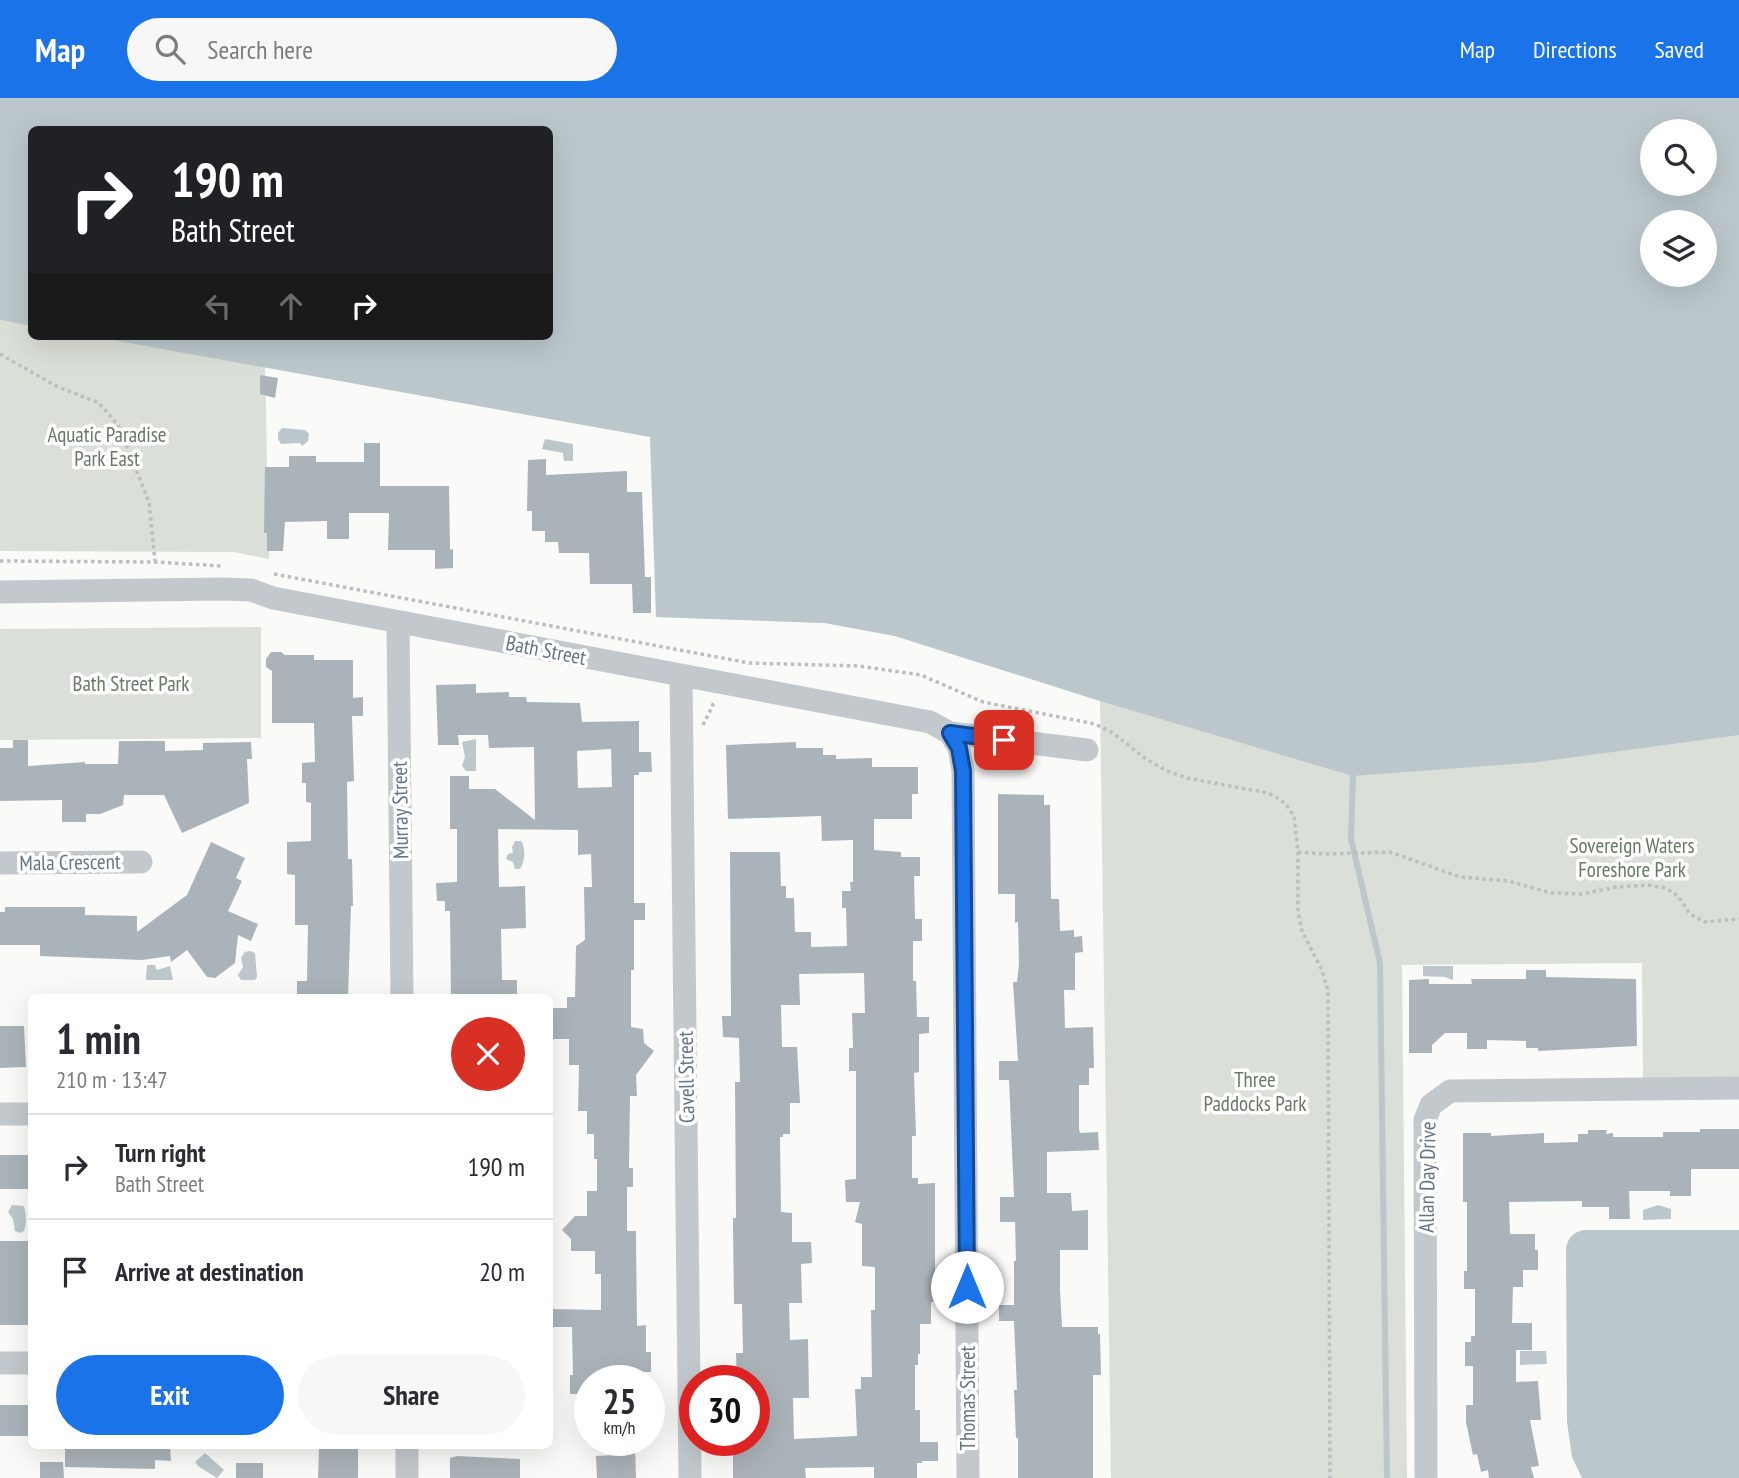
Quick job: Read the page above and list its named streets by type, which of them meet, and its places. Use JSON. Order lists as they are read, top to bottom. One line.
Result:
{"streets":{"street":["Bath Street","Murray Street","Mala Crescent","Cavell Street","Allan Day Drive","Thomas Street"]},"crossings":[["Bath Street","Murray Street"],["Bath Street","Cavell Street"],["Bath Street","Thomas Street"]],"parks":["Aquatic Paradise Park East","Bath Street Park","Sovereign Waters Foreshore Park","Three Paddocks Park"],"page":{"header":"Map","search":"Search here","nav":["Map","Directions","Saved"],"turn":["190 m","Bath Street"],"heading":["1 min","210 m · 13:47"],"list":[{"name":"Turn right","note":"Bath Street","value":"190 m"},{"name":"Arrive at destination","value":"20 m"}],"buttons":["Exit","Share"],"speed":"25 km/h","limit":"30"}}
